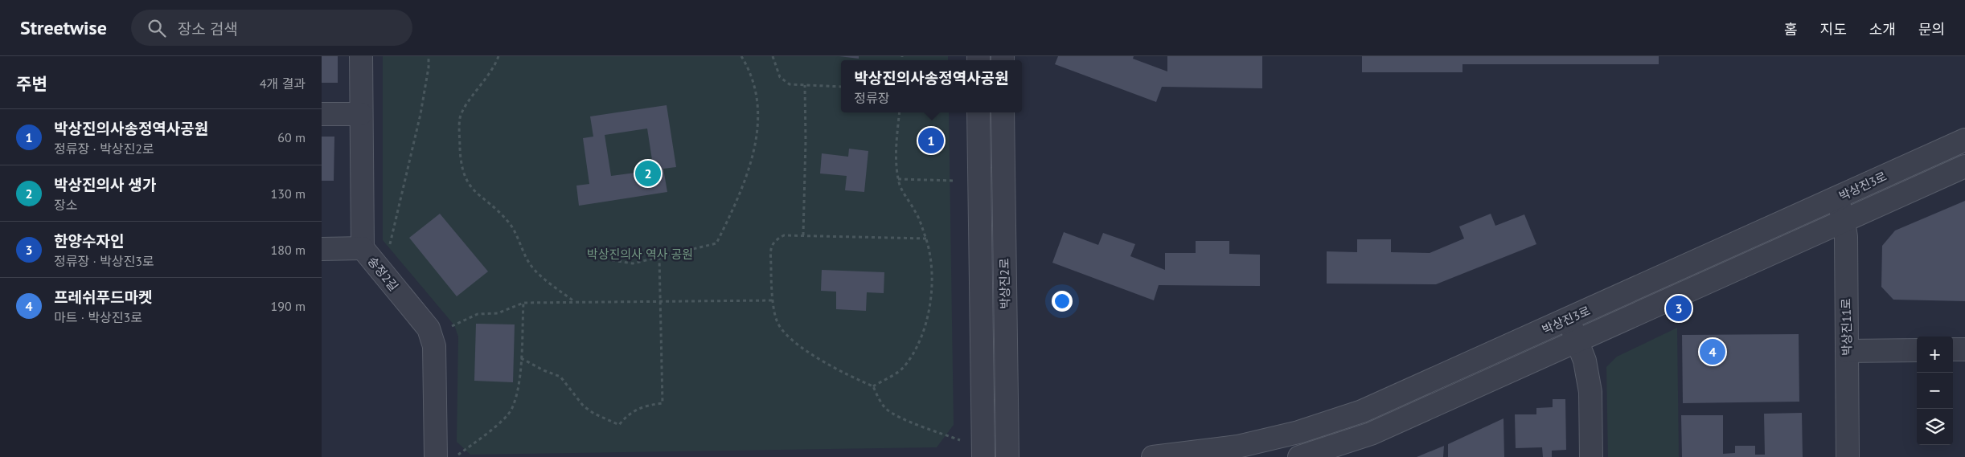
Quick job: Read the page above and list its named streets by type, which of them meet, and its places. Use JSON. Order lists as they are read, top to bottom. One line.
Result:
{"streets":{"street":["박상진3로","송정2길","박상진2로","박상진11로"]},"crossings":[["박상진3로","박상진11로"]],"parks":["박상진의사 역사 공원"],"page":{"header":"Streetwise","search":"장소 검색","nav":["홈","지도","소개","문의"],"heading":["주변","4개 결과"],"popup":["박상진의사송정역사공원","정류장"],"list":[{"mark":"1","name":"박상진의사송정역사공원","note":"정류장 · 박상진2로","value":"60 m"},{"mark":"2","name":"박상진의사 생가","note":"장소","value":"130 m"},{"mark":"3","name":"한양수자인","note":"정류장 · 박상진3로","value":"180 m"},{"mark":"4","name":"프레쉬푸드마켓","note":"마트 · 박상진3로","value":"190 m"}],"pins":["1","2","3","4"],"map_buttons":["+","−"]}}
